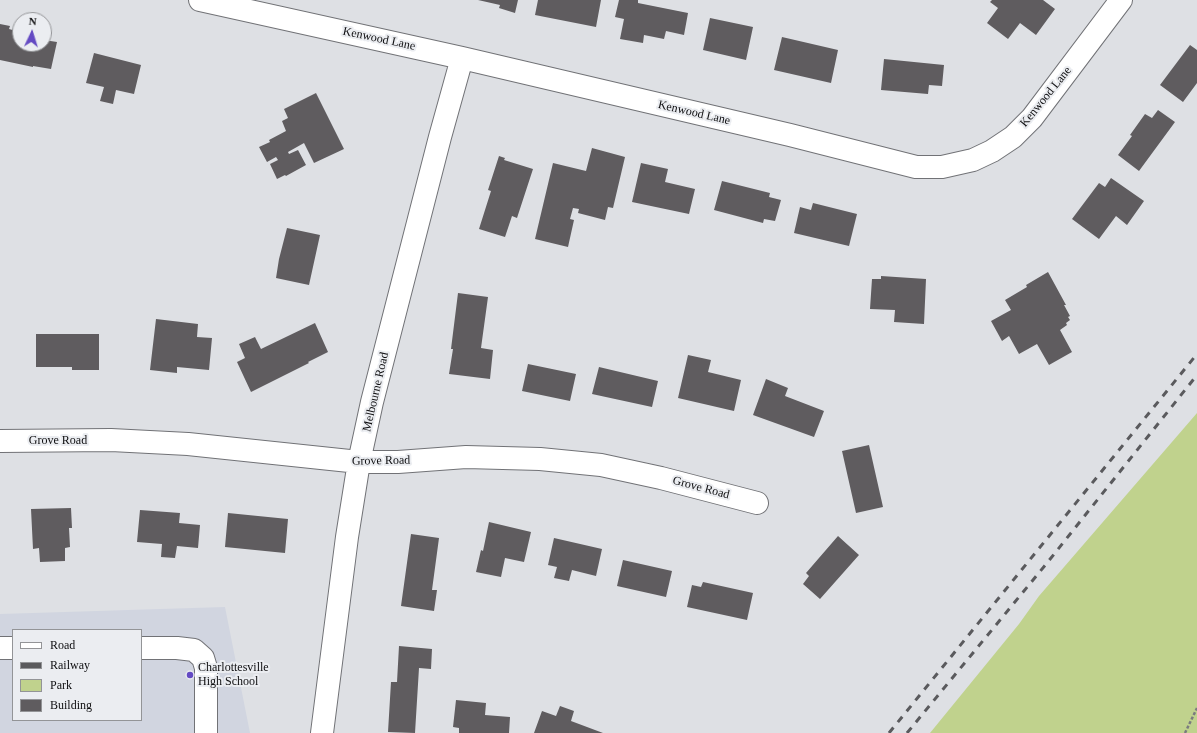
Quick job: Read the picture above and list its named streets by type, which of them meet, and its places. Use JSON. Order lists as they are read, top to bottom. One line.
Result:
{"streets":{"street":["Kenwood Lane","Melbourne Road","Grove Road"]},"crossings":[["Kenwood Lane","Melbourne Road"],["Melbourne Road","Grove Road"]],"places":["Charlottesville High School"],"legend":["Road","Railway","Park","Building"],"north":"top"}
